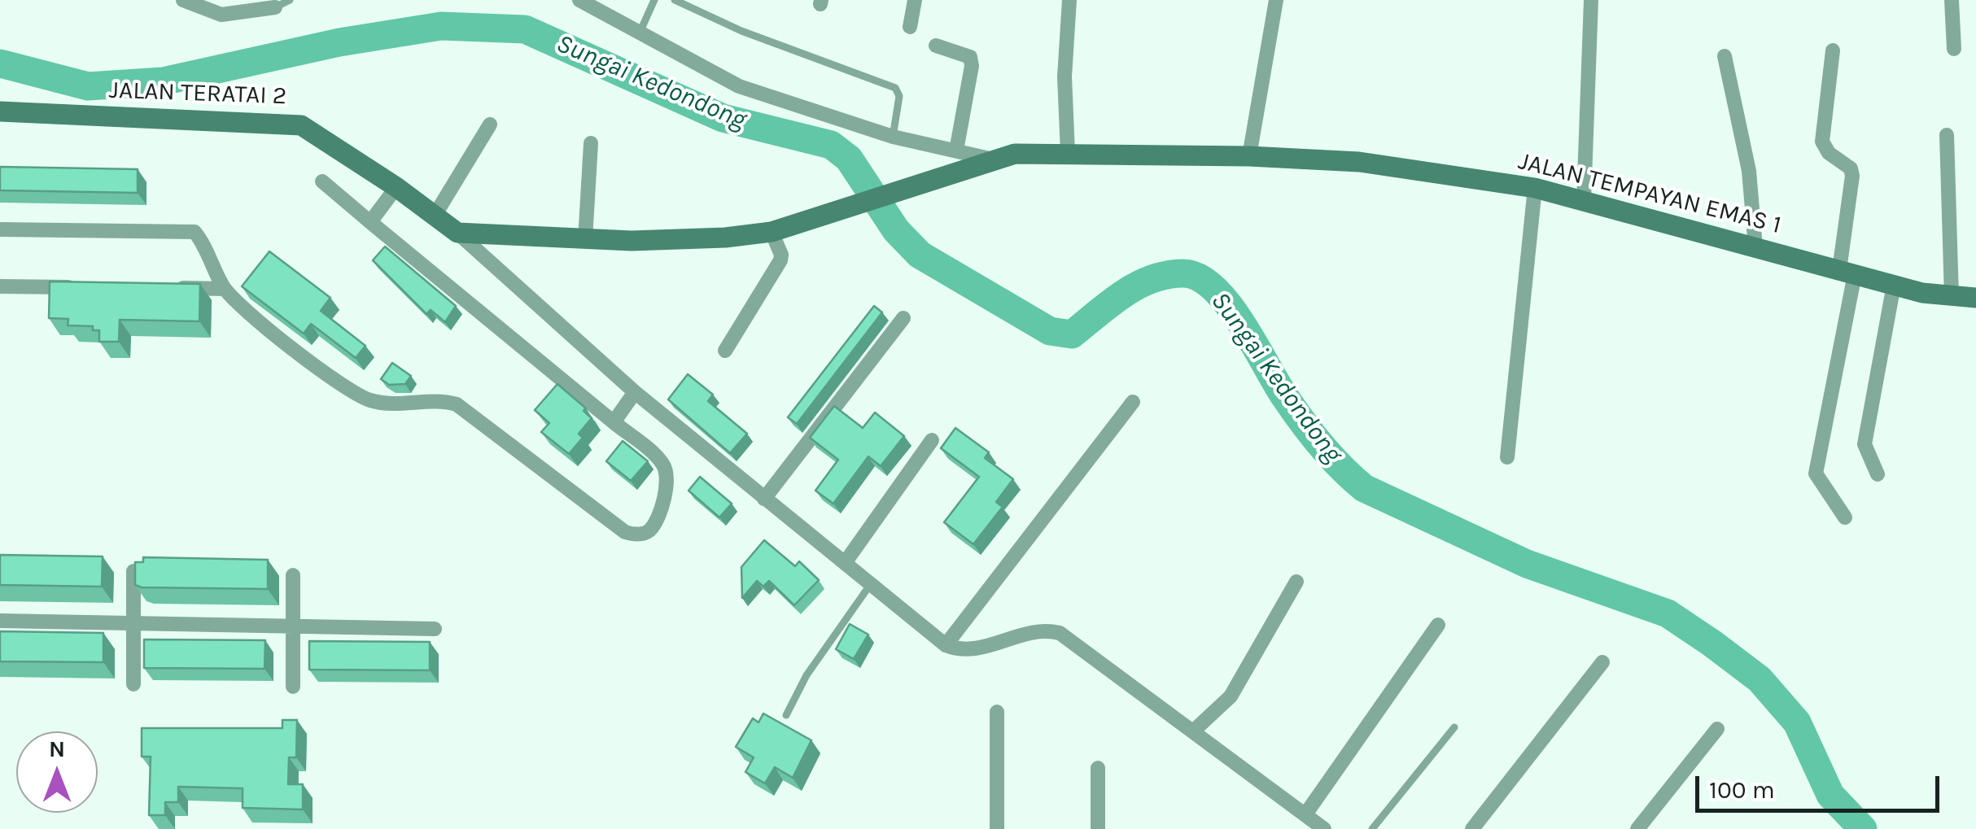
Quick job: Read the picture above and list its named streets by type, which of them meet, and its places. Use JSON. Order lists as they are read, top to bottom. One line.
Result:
{"streets":{"street":["JALAN TERATAI 2","JALAN TEMPAYAN EMAS 1"]},"crossings":[["JALAN TERATAI 2","JALAN TEMPAYAN EMAS 1"]],"water":["Sungai Kedondong"],"scale_bar":"100 m","north":"top"}
